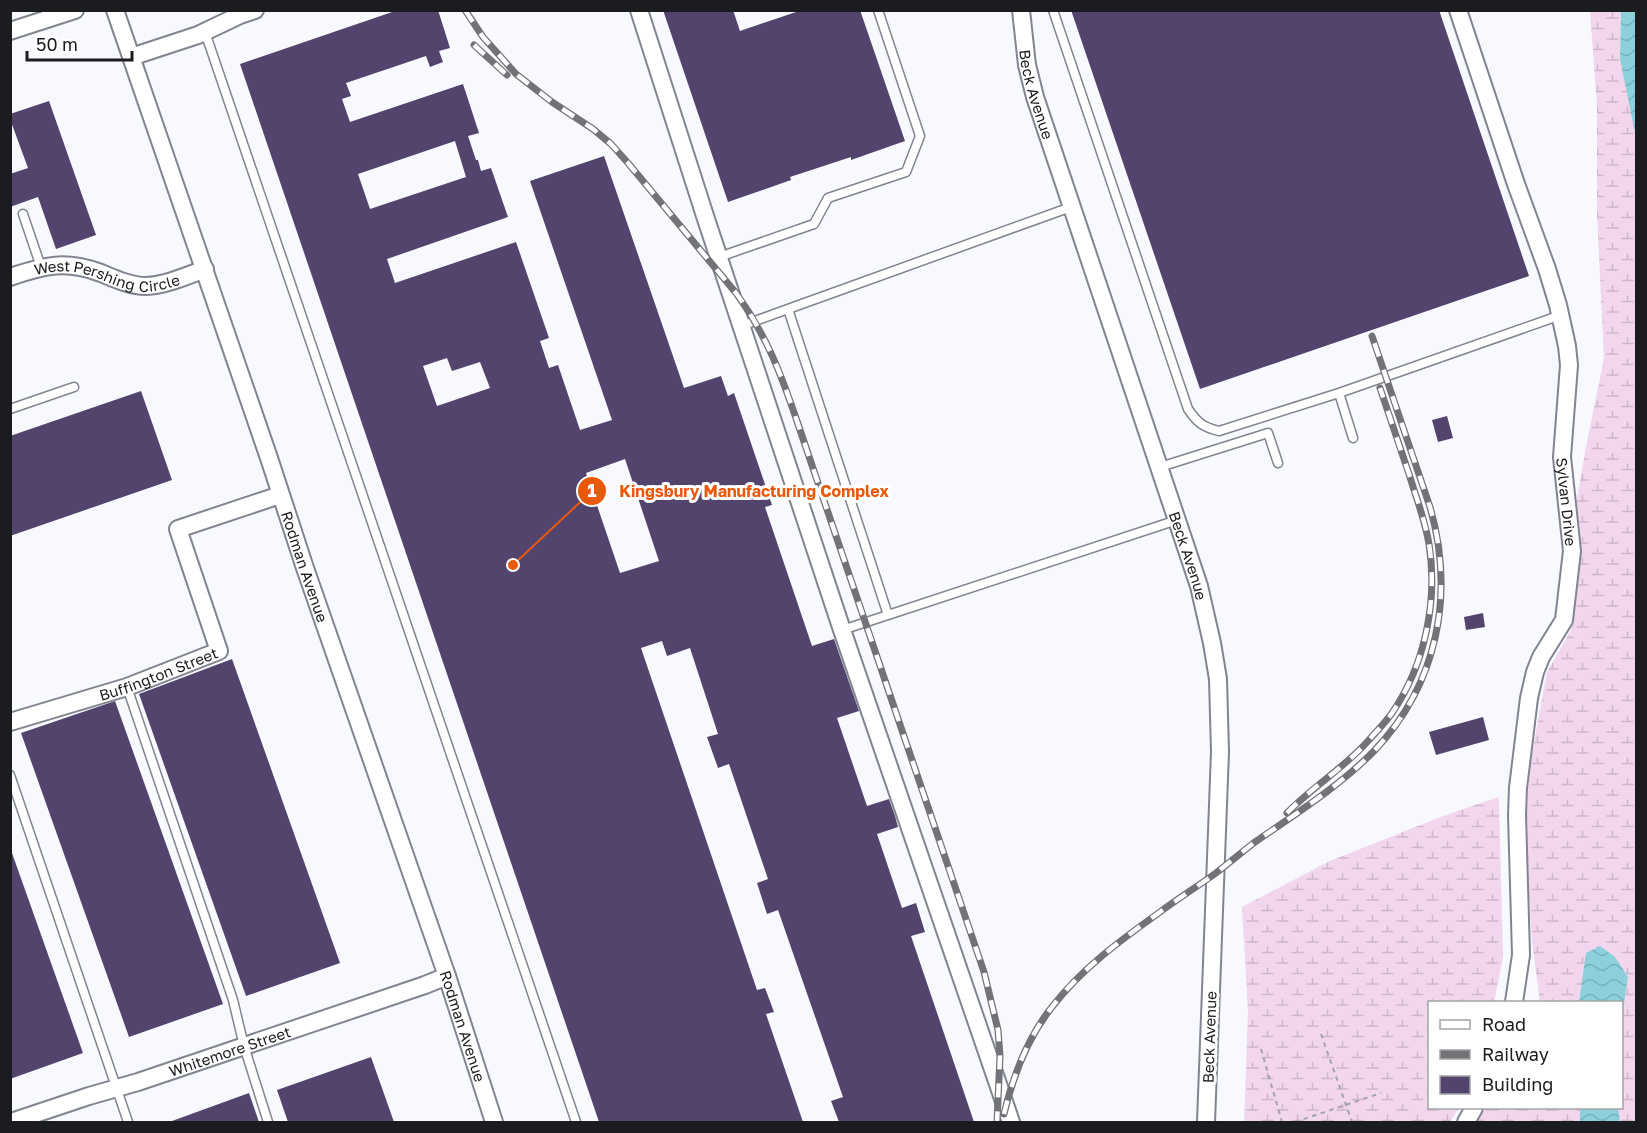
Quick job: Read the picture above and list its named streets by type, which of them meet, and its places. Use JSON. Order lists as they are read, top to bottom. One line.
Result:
{"streets":{"street":["Beck Avenue","West Pershing Circle","Sylvan Drive","Rodman Avenue","Buffington Street","Whitemore Street"]},"crossings":[["West Pershing Circle","Rodman Avenue"],["Rodman Avenue","Buffington Street"],["Rodman Avenue","Whitemore Street"]],"places":["Kingsbury Manufacturing Complex"],"legend":["Road","Railway","Building"],"scale_bar":"50 m"}
